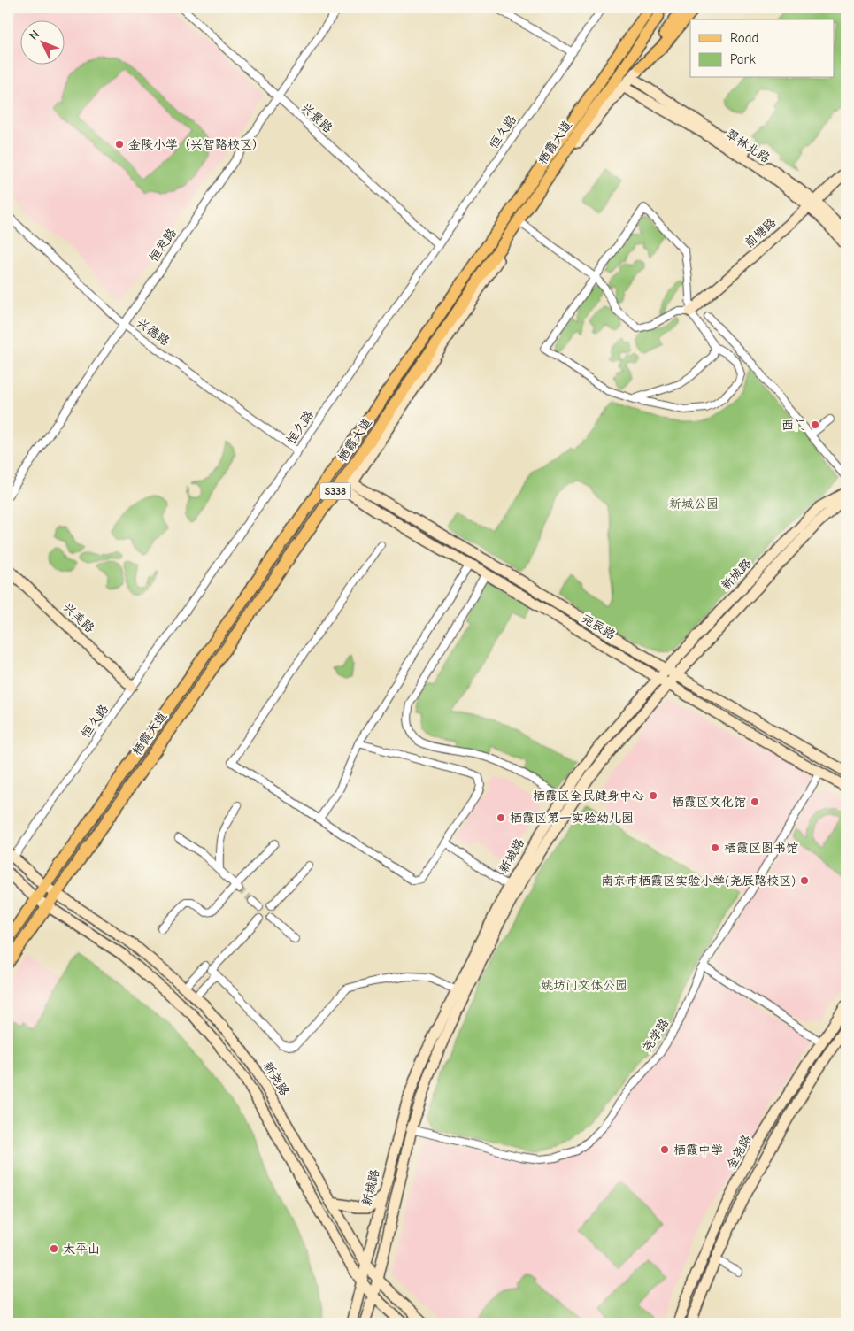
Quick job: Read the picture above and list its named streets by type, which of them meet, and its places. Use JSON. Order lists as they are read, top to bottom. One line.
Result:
{"streets":{"main road":["栖霞大道","翠林北路","前塘路","S338","新城路","兴美路","尧辰路","新尧路","金尧路"],"street":["兴景路","恒久路","恒发路","兴德路","尧学路"]},"crossings":[["兴景路","恒久路"],["兴景路","恒发路"],["恒久路","兴德路"],["恒久路","兴美路"],["恒久路","新尧路"],["栖霞大道","尧辰路"],["栖霞大道","新尧路"],["翠林北路","前塘路"],["恒发路","兴德路"],["新城路","尧辰路"],["新城路","尧学路"],["新城路","新尧路"],["尧辰路","尧学路"]],"parks":["新城公园","姚坊门文体公园"],"places":["金陵小学（兴智路校区）","西门","栖霞区全民健身中心","栖霞区文化馆","栖霞区第一实验幼儿园","栖霞区图书馆","南京市栖霞区实验小学(尧辰路校区)","栖霞中学","太平山"],"legend":["Road","Park"],"north":"top left"}
